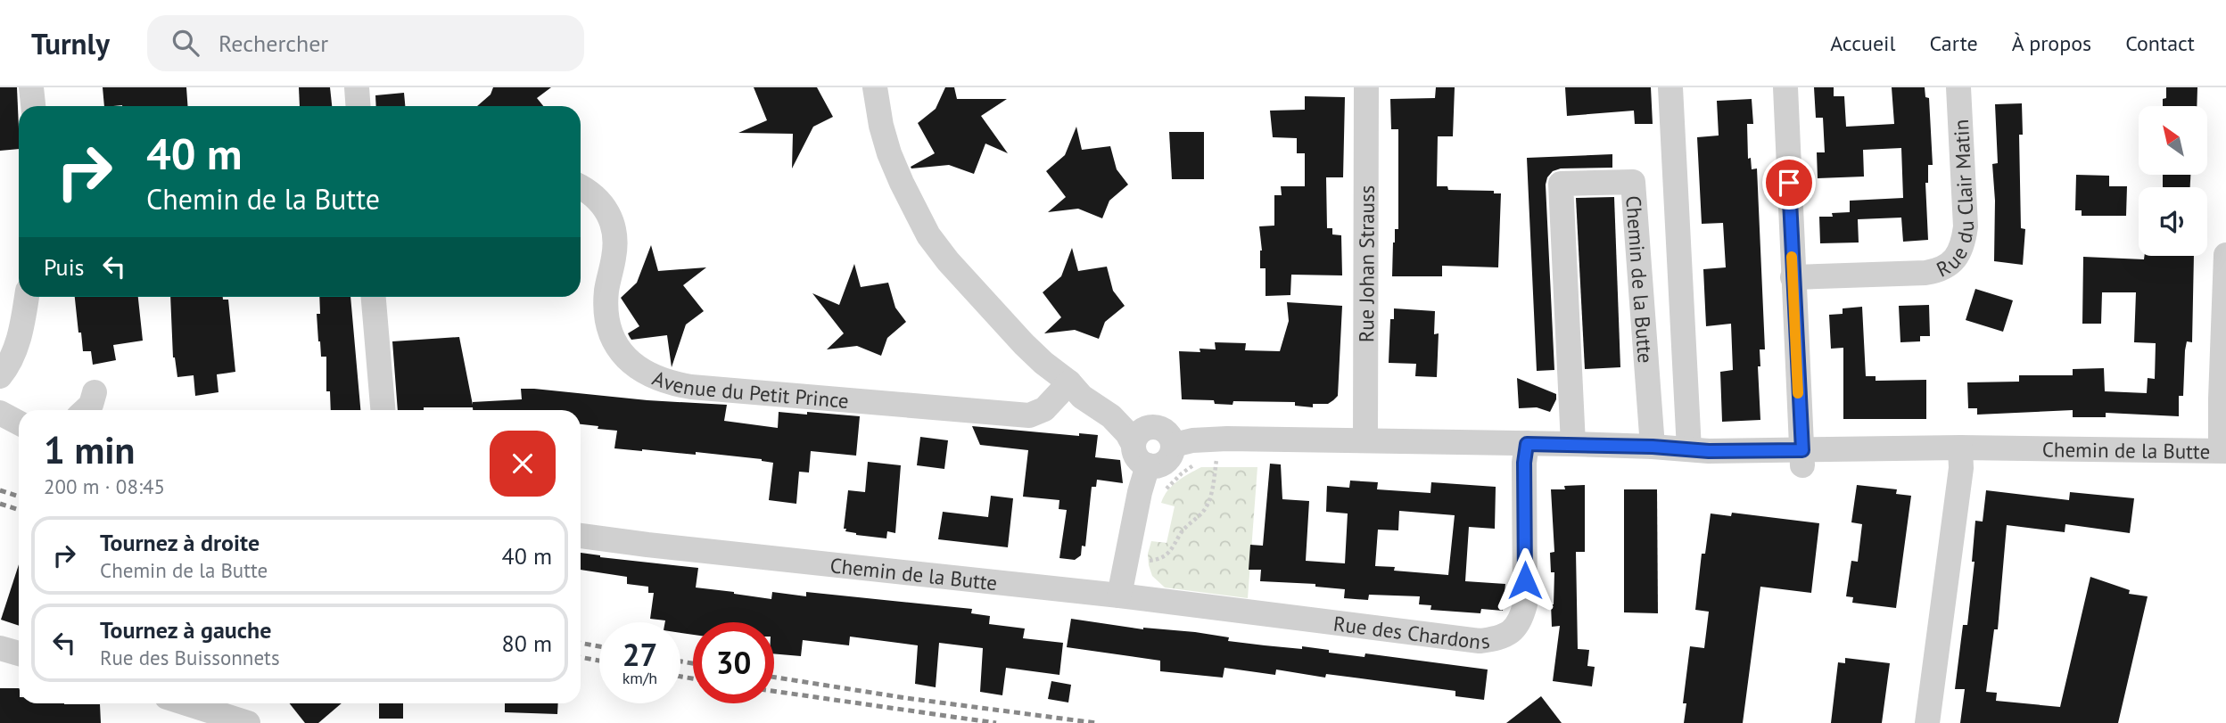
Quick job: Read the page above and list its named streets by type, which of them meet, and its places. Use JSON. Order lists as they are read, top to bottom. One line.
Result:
{"streets":{"street":["Rue du Clair Matin","Rue Johan Strauss","Chemin de la Butte","Avenue du Petit Prince","Rue des Chardons"]},"crossings":[["Rue Johan Strauss","Chemin de la Butte"],["Chemin de la Butte","Rue des Chardons"]],"north":"top left","page":{"header":"Turnly","search":"Rechercher","nav":["Accueil","Carte","À propos","Contact"],"turn":["40 m","Chemin de la Butte"],"then":"Puis","heading":["1 min","200 m · 08:45"],"list":[{"name":"Tournez à droite","note":"Chemin de la Butte","value":"40 m"},{"name":"Tournez à gauche","note":"Rue des Buissonnets","value":"80 m"}],"speed":"27 km/h","limit":"30"}}
